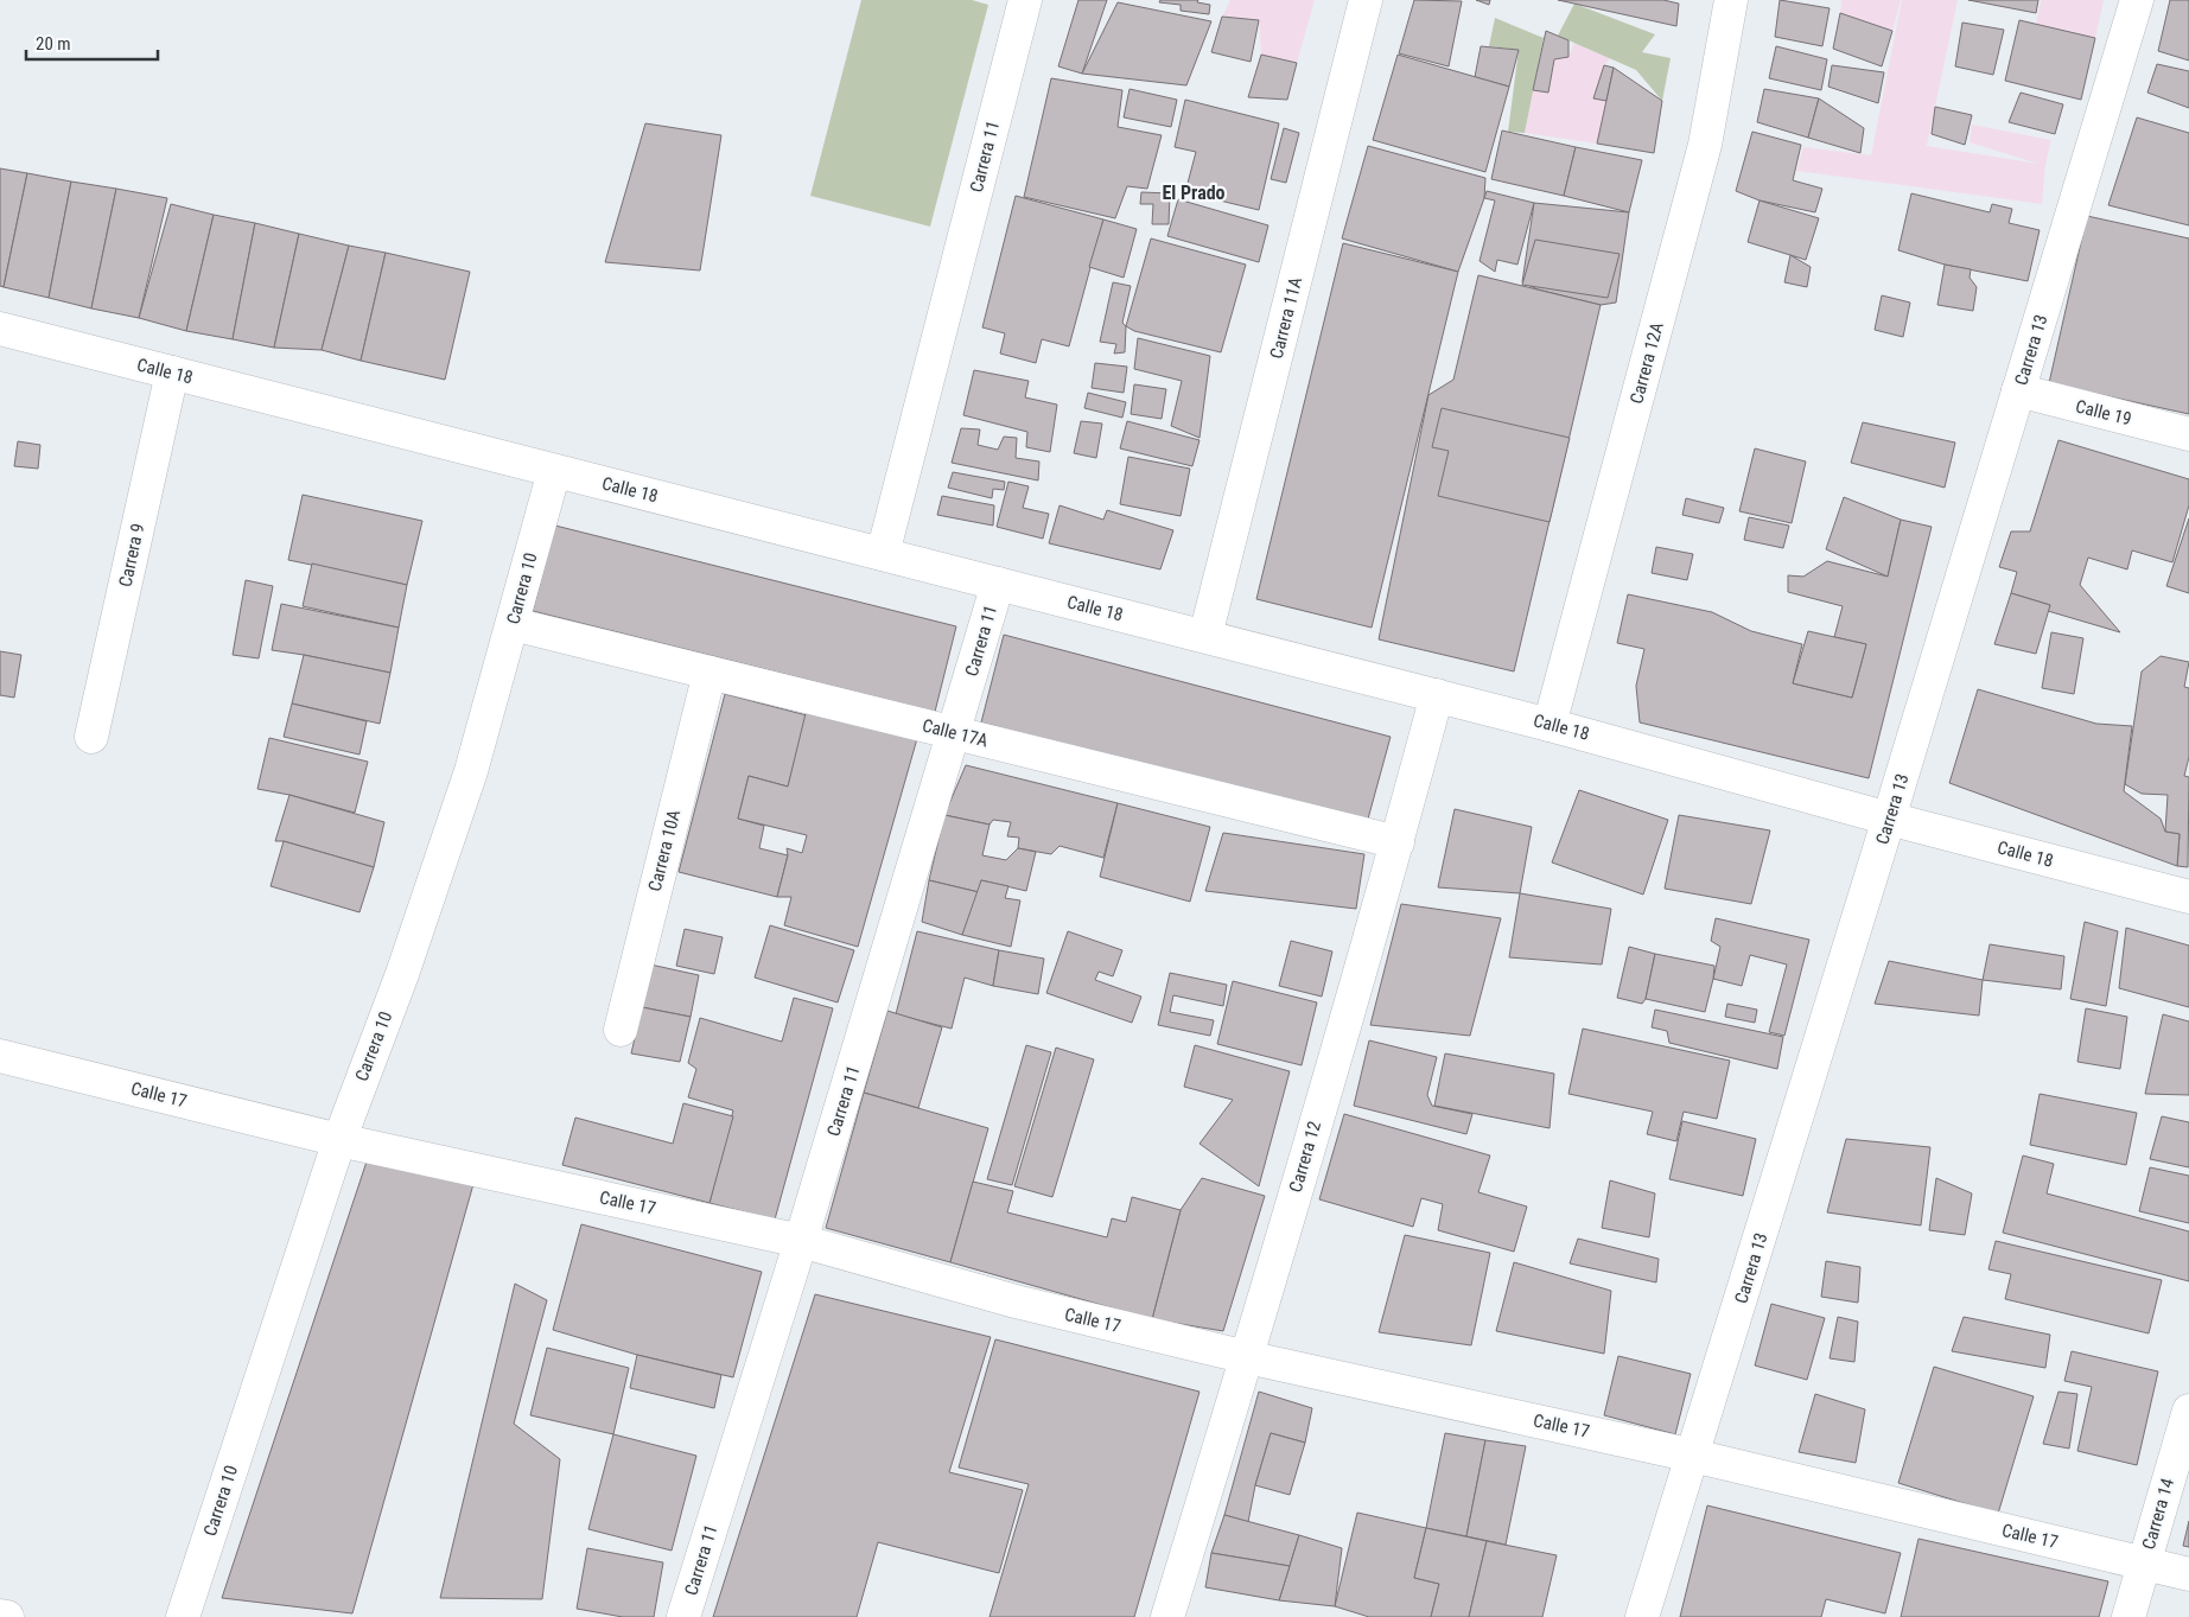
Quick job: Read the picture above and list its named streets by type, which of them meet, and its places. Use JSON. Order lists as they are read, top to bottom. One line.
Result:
{"streets":{"street":["Carrera 11","Carrera 11A","Carrera 13","Carrera 12A","Calle 18","Calle 19","Carrera 9","Carrera 10","Calle 17A","Carrera 10A","Calle 17","Carrera 12","Carrera 14"]},"crossings":[["Carrera 11","Calle 18"],["Carrera 11","Calle 17A"],["Carrera 11","Calle 17"],["Carrera 11A","Calle 18"],["Carrera 13","Calle 18"],["Carrera 13","Calle 19"],["Carrera 13","Calle 17"],["Carrera 12A","Calle 18"],["Calle 18","Carrera 9"],["Calle 18","Carrera 10"],["Calle 18","Carrera 12"],["Carrera 10","Calle 17A"],["Carrera 10","Calle 17"],["Calle 17A","Carrera 10A"],["Calle 17A","Carrera 12"],["Calle 17","Carrera 12"],["Calle 17","Carrera 14"]],"districts":["El Prado"],"scale_bar":"20 m"}
